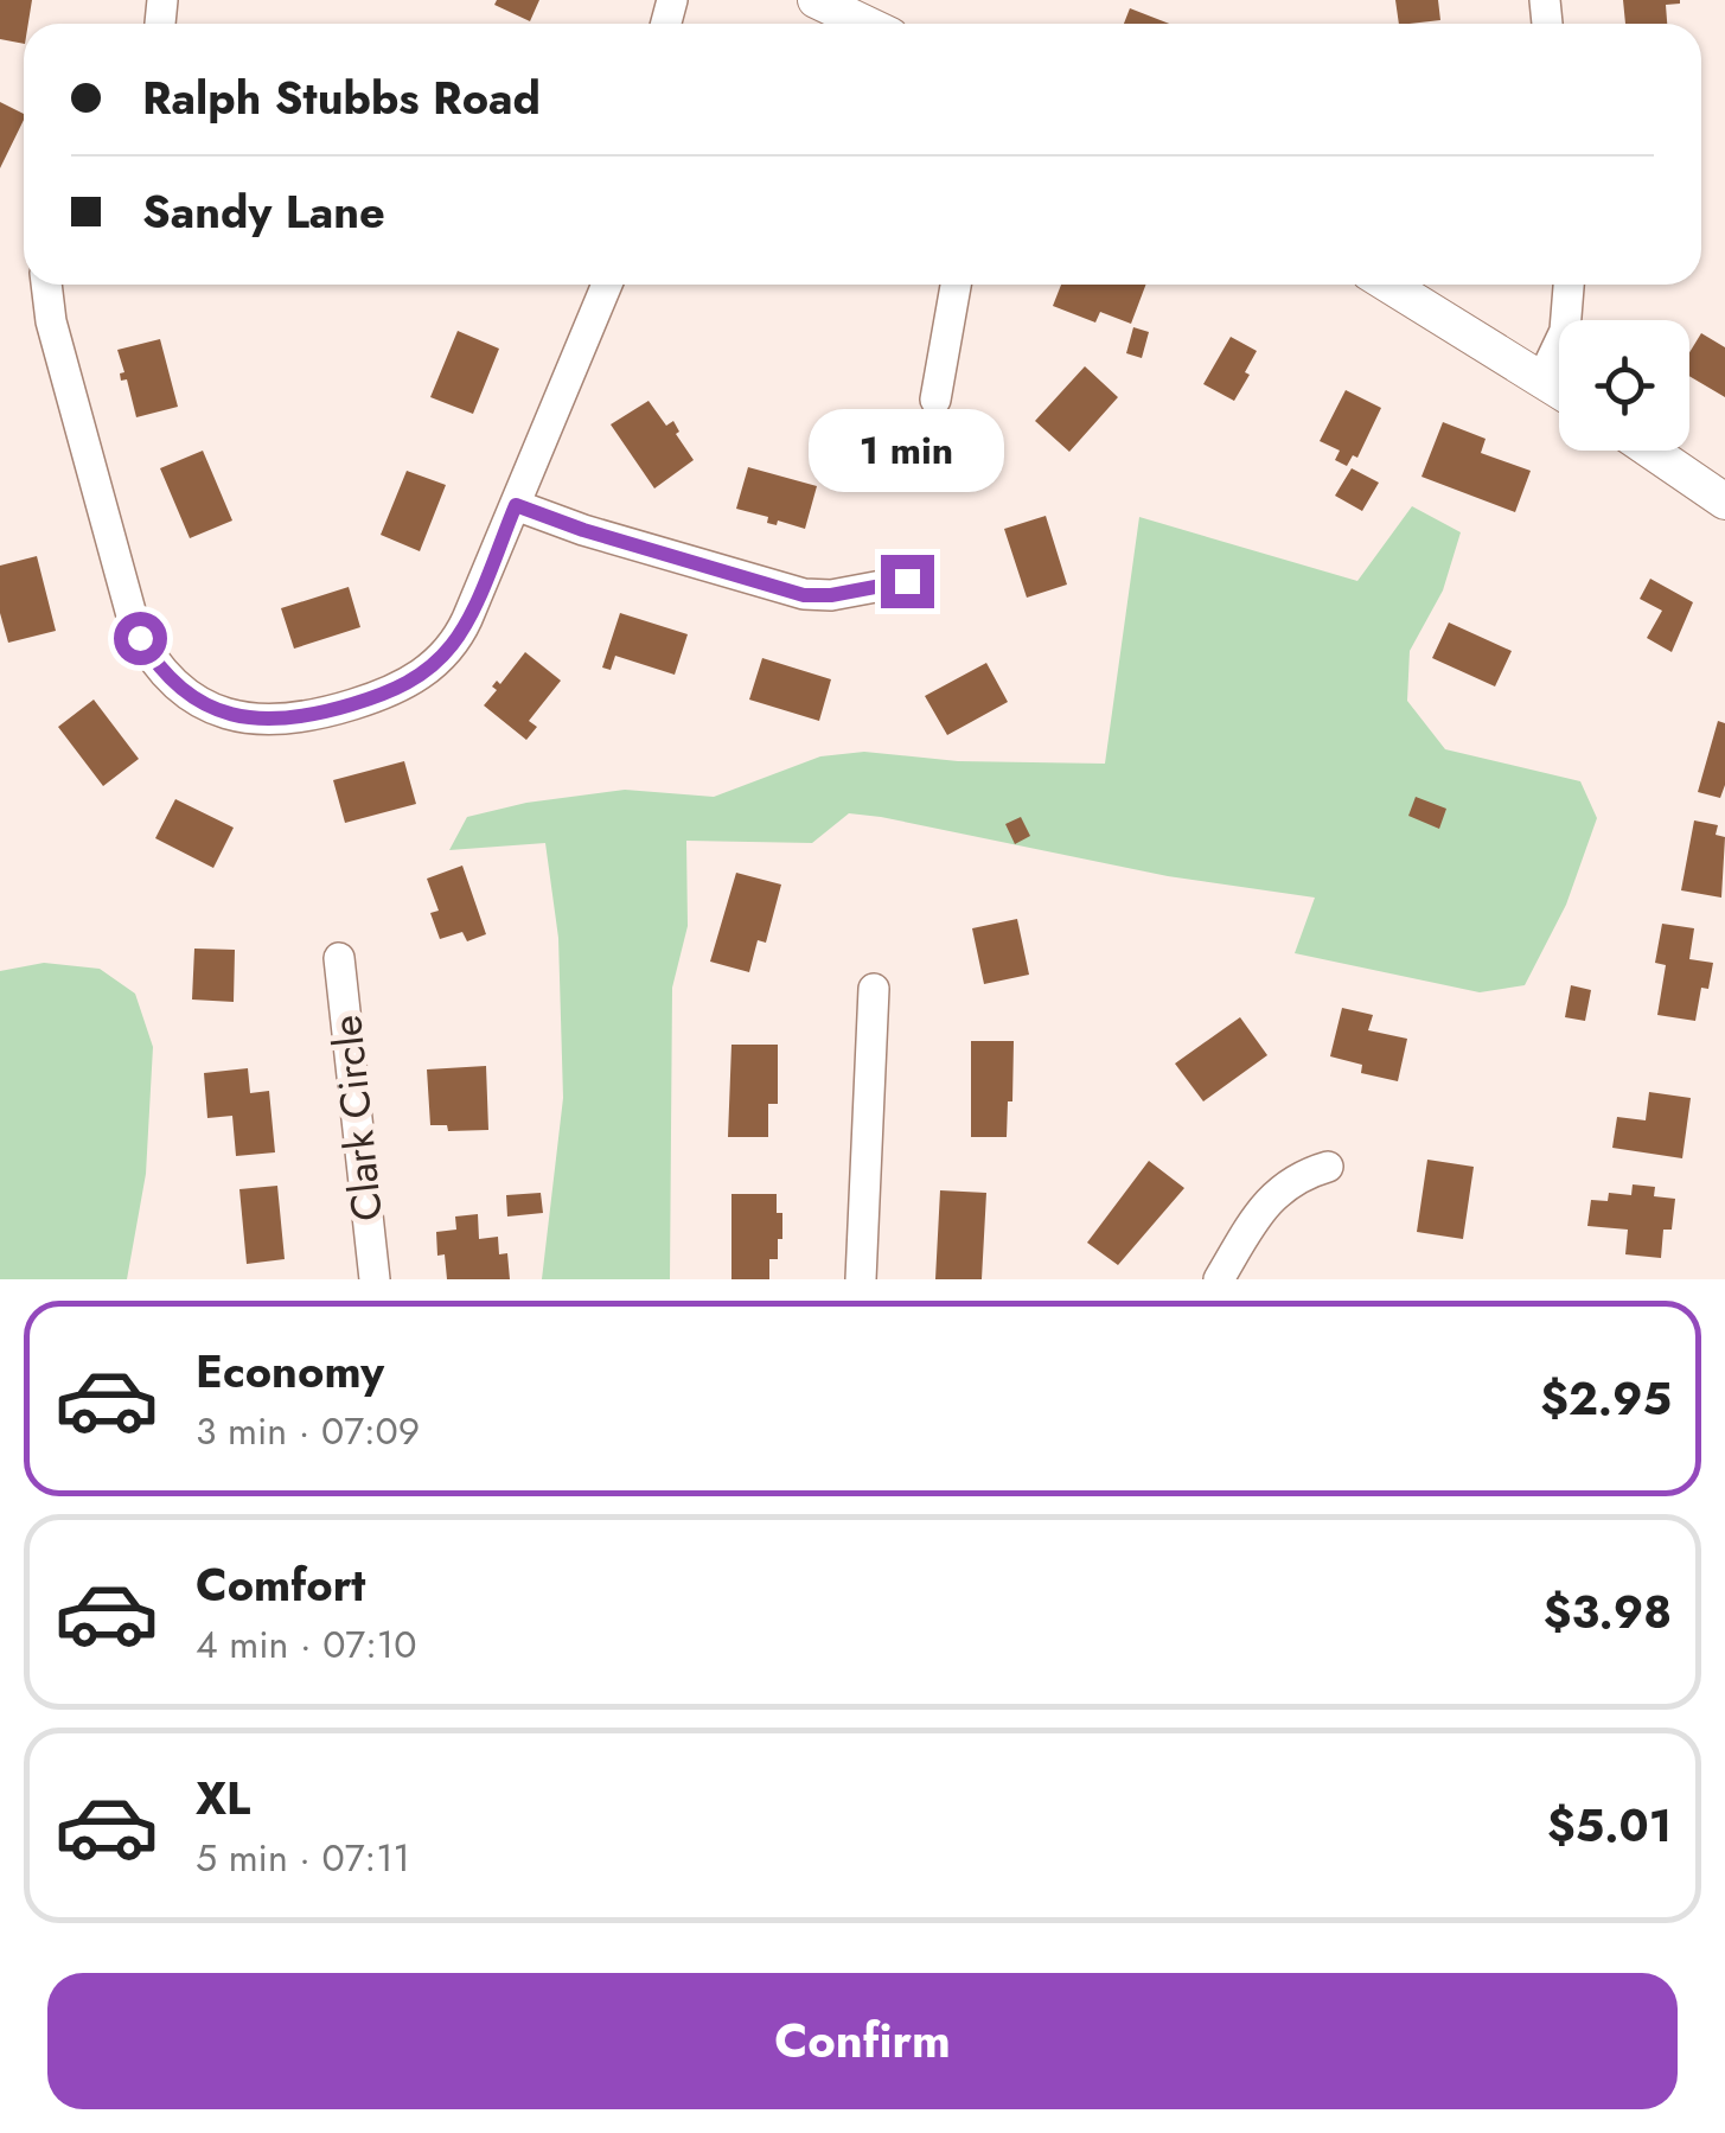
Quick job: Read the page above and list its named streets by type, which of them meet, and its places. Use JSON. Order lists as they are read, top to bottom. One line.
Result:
{"streets":{"street":["Clark Circle"]},"page":{"banner":["Ralph Stubbs Road","Sandy Lane"],"bubble":"1 min","list":[{"name":"Economy","note":"3 min · 07:09","value":"$2.95"},{"name":"Comfort","note":"4 min · 07:10","value":"$3.98"},{"name":"XL","note":"5 min · 07:11","value":"$5.01"}],"buttons":"Confirm"}}
